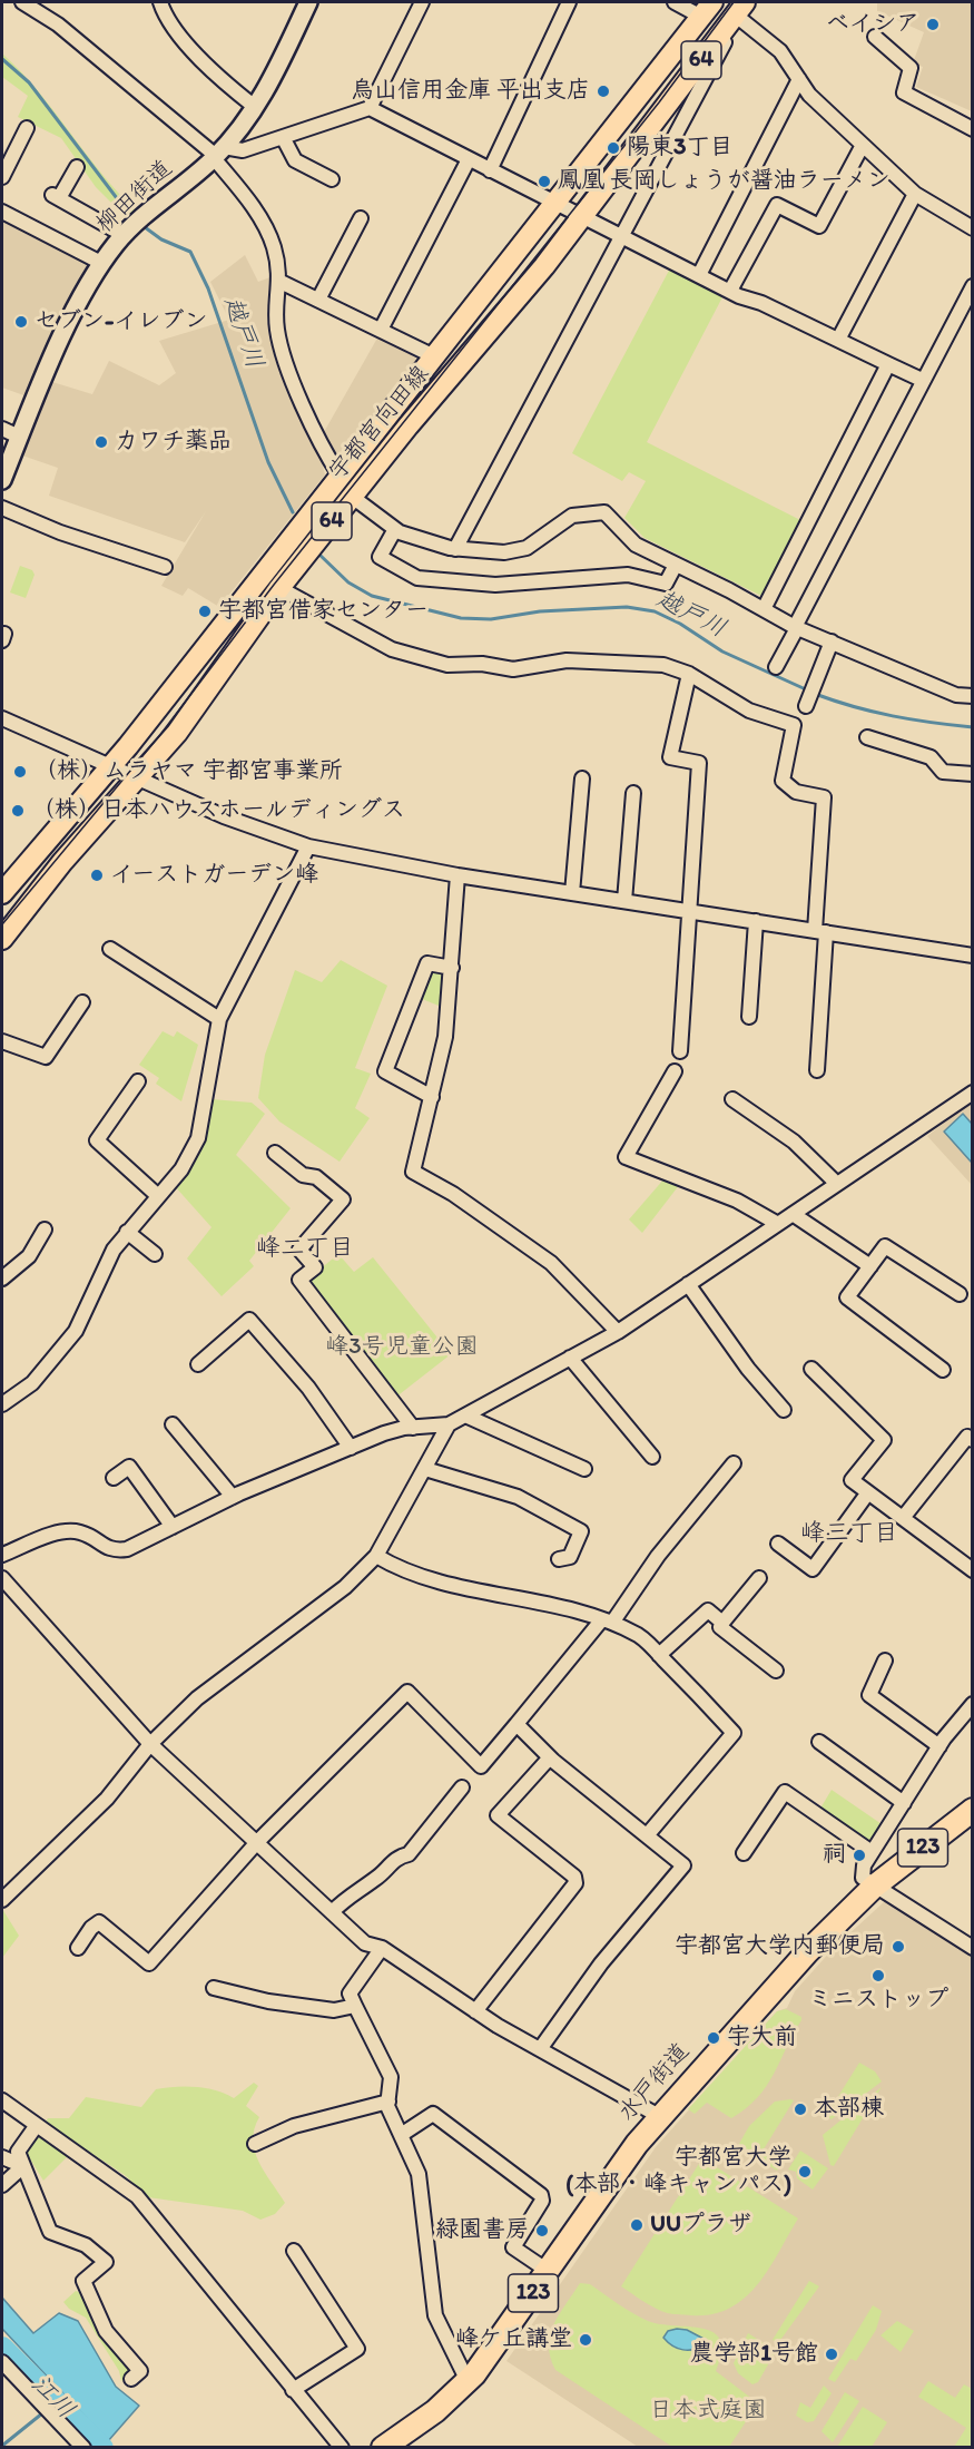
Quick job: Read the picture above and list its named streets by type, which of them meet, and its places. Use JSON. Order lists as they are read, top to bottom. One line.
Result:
{"streets":{"highway":["123","水戸街道"],"main road":["64","宇都宮向田線"],"street":["柳田街道"]},"districts":["峰二丁目","峰三丁目"],"water":["越戸川","江川"],"parks":["峰3号児童公園","日本式庭園"],"places":["ベイシア","烏山信用金庫 平出支店","陽東3丁目","鳳凰 長岡しょうが醤油ラーメン","セブン-イレブン","カワチ薬品","宇都宮借家センター","（株）ムラヤマ 宇都宮事業所","（株）日本ハウスホールディングス","イーストガーデン峰","祠","宇都宮大学内郵便局","ミニストップ","宇大前","本部棟","宇都宮大学 (本部・峰キャンパス)","UUプラザ","緑園書房","峰ケ丘講堂","農学部1号館"]}
